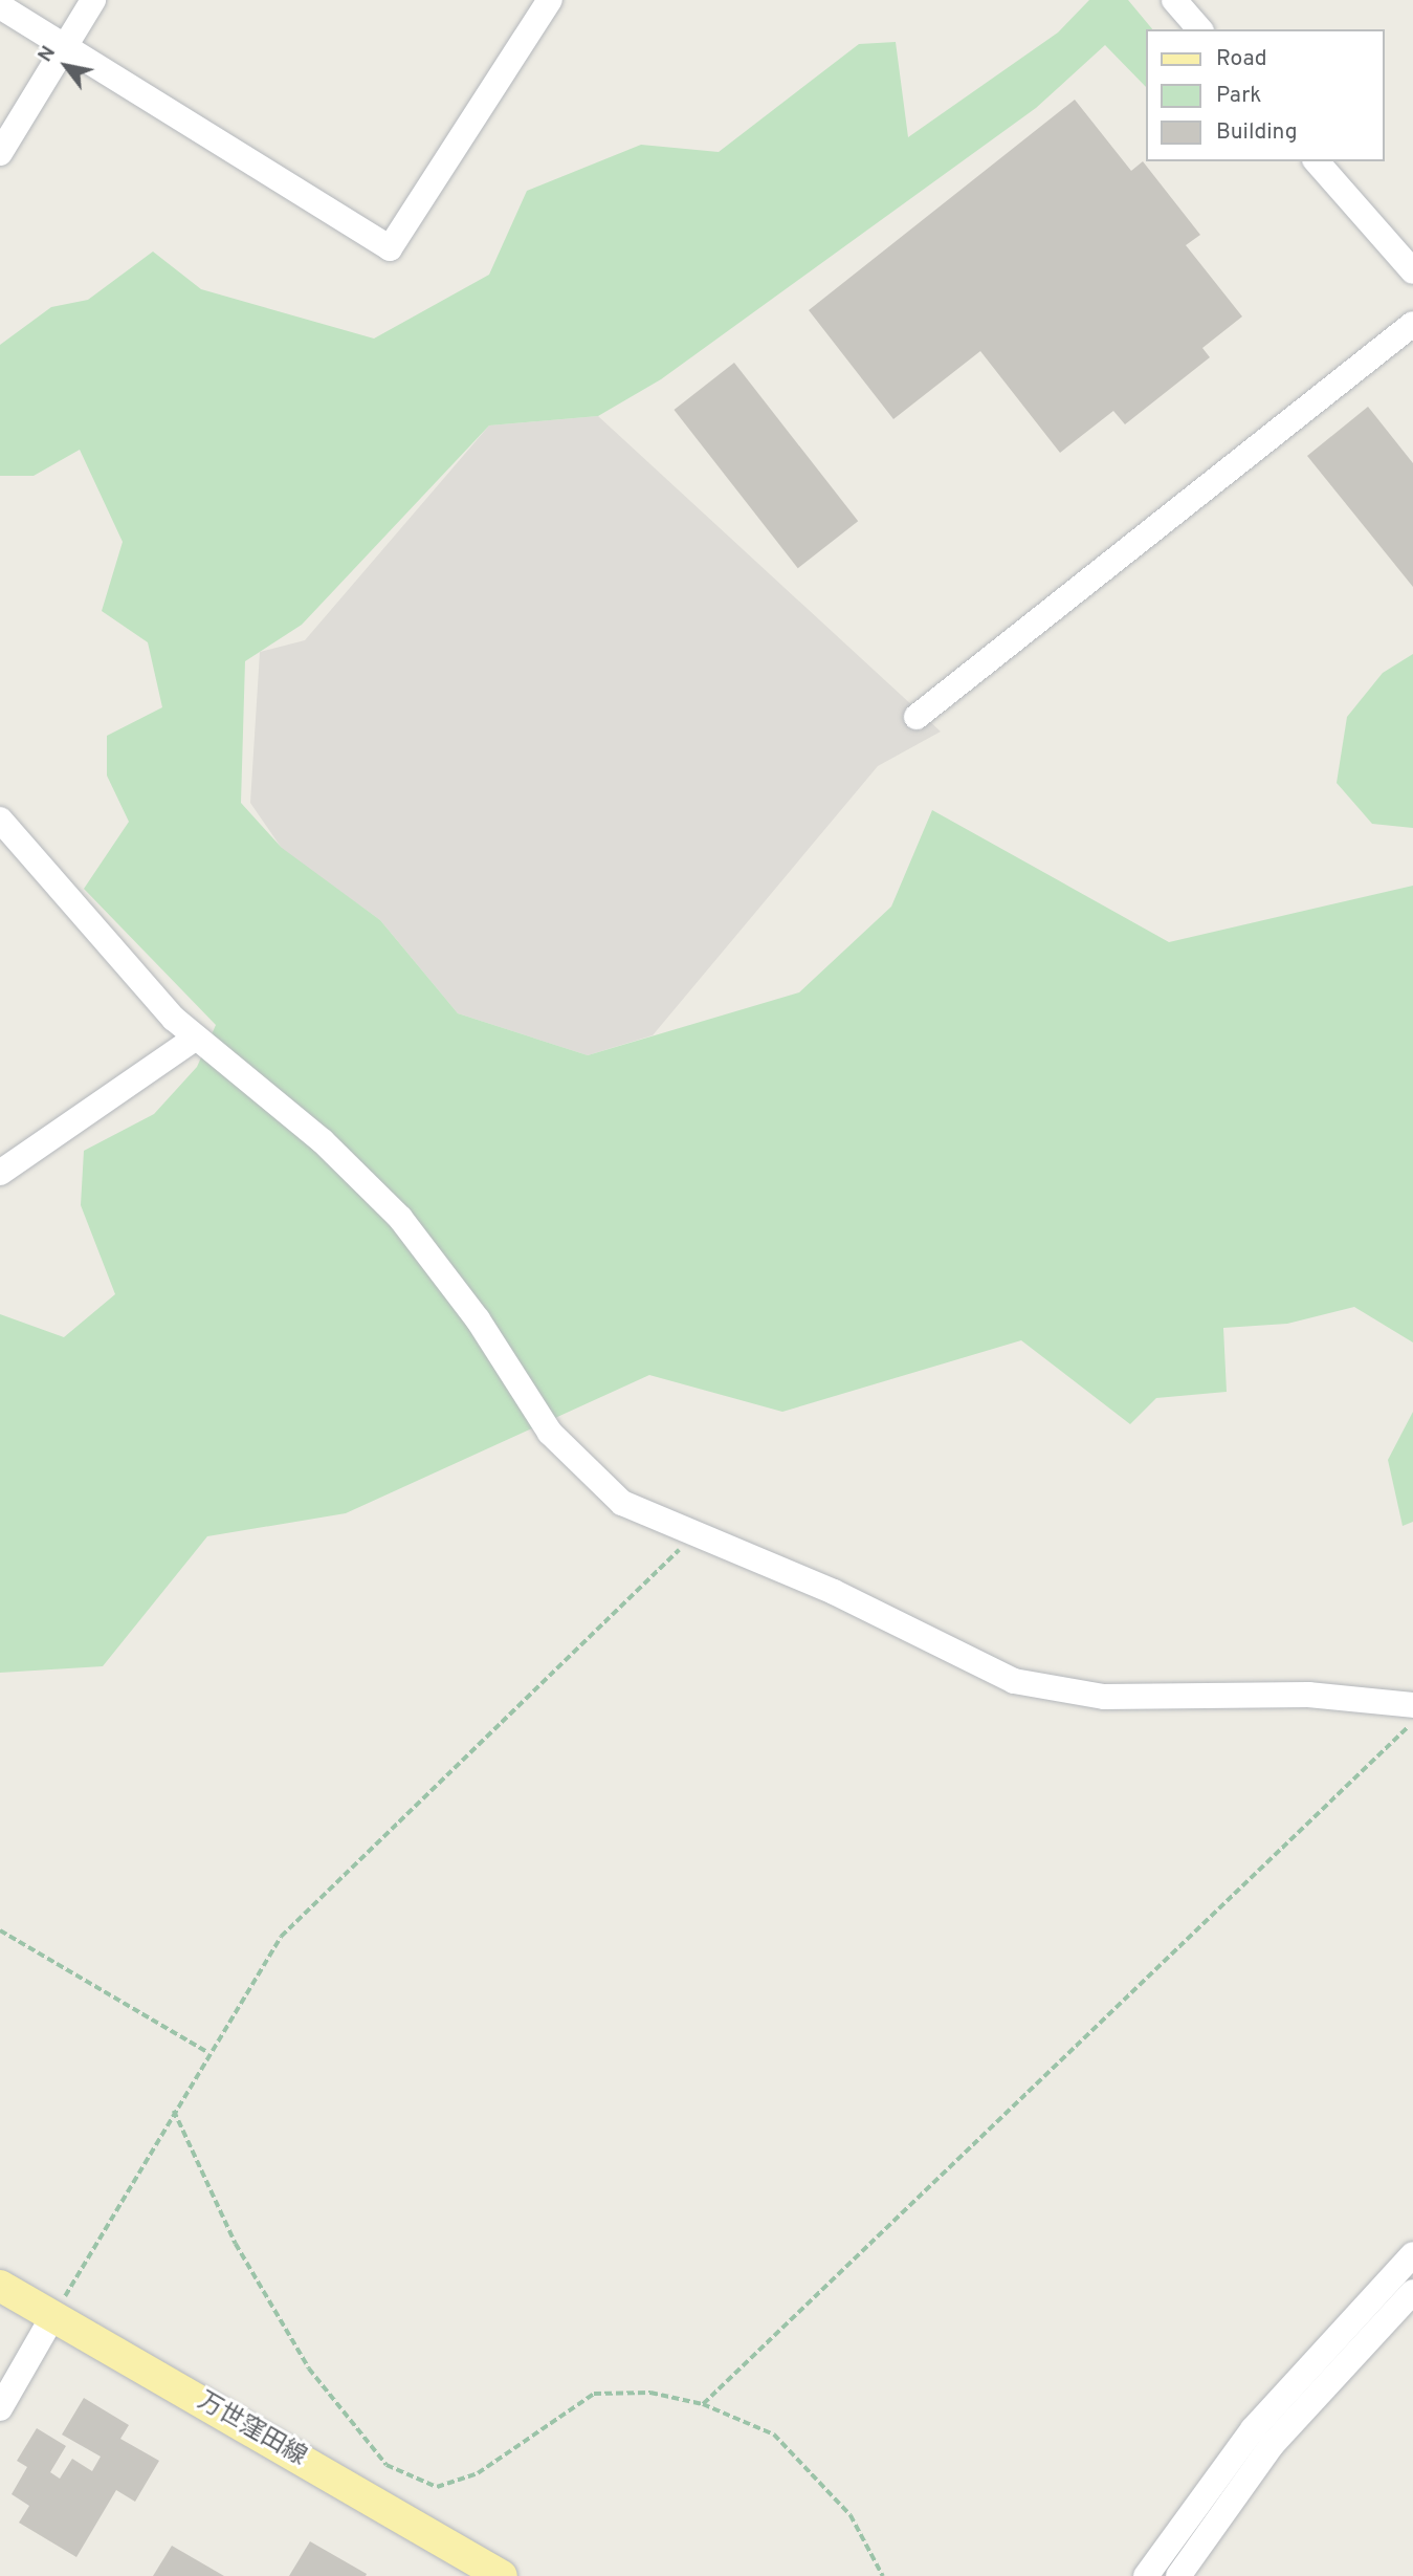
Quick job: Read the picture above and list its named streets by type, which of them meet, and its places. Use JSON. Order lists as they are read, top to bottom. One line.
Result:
{"streets":{"main road":["万世窪田線"]},"legend":["Road","Park","Building"],"north":"top left"}
